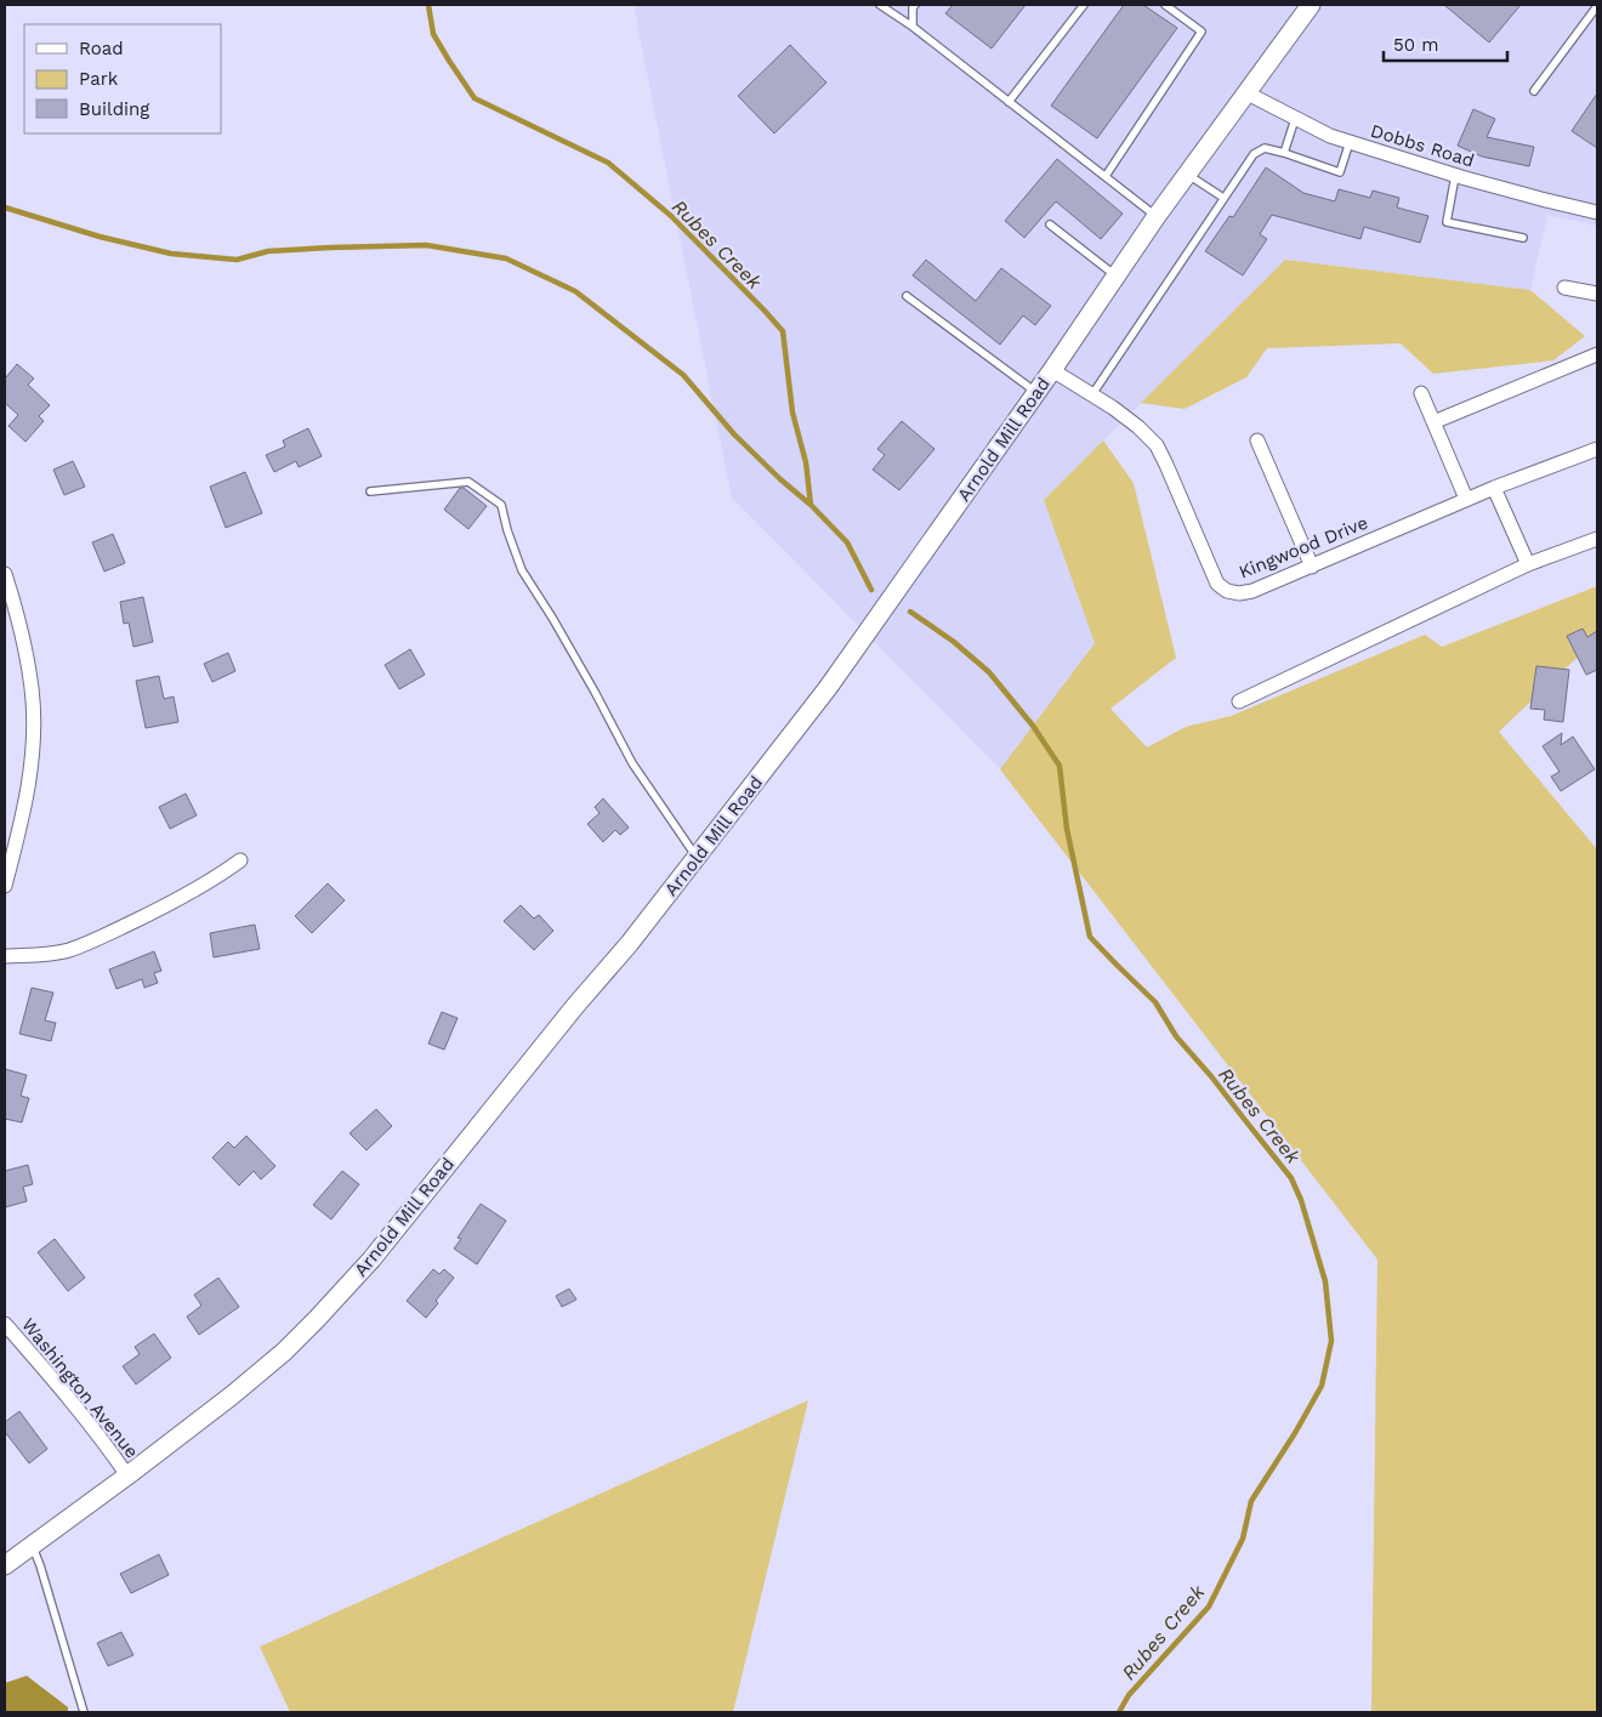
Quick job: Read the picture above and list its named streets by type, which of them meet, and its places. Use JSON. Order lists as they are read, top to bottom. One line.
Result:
{"streets":{"main road":["Arnold Mill Road"],"street":["Dobbs Road","Kingwood Drive","Washington Avenue"]},"crossings":[["Dobbs Road","Arnold Mill Road"],["Arnold Mill Road","Kingwood Drive"],["Arnold Mill Road","Washington Avenue"]],"water":["Rubes Creek"],"legend":["Road","Park","Building"],"scale_bar":"50 m"}
